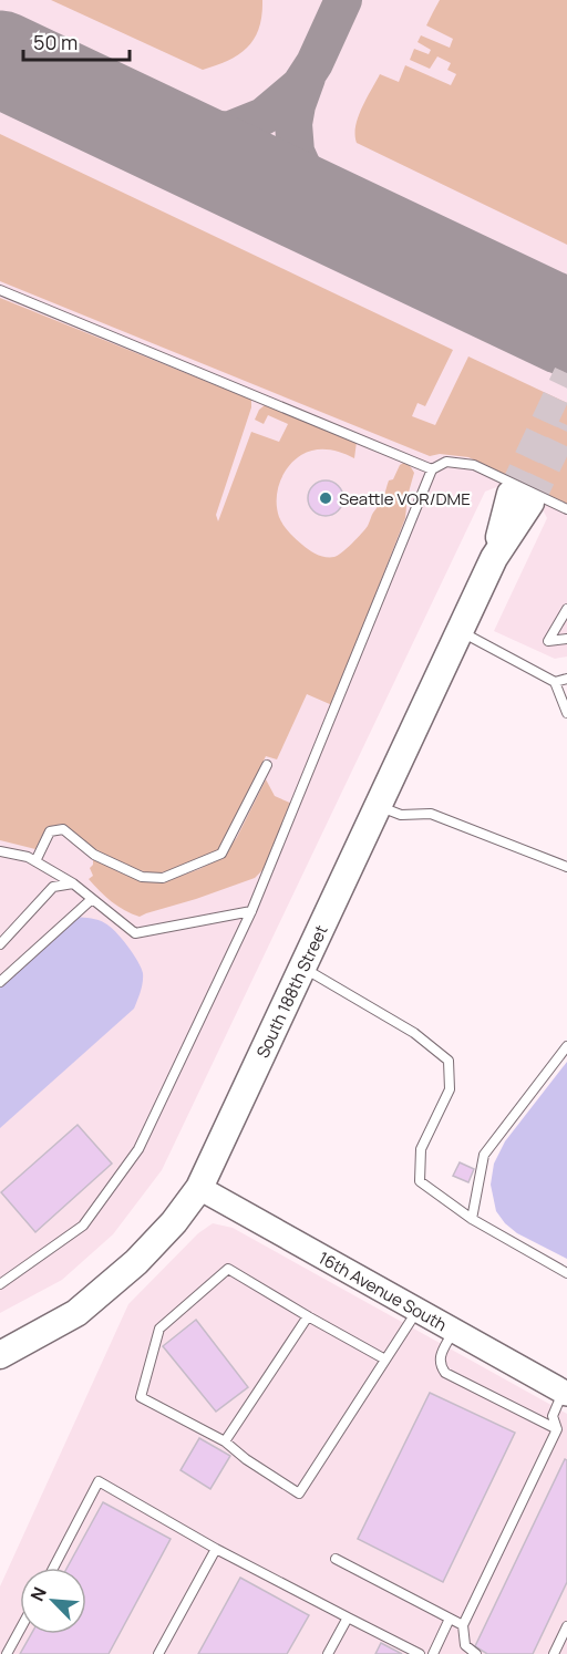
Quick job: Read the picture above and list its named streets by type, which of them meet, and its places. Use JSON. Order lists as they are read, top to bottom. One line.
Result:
{"streets":{"main road":["South 188th Street"],"street":["16th Avenue South"]},"crossings":[["South 188th Street","16th Avenue South"]],"places":["Seattle VOR/DME"],"scale_bar":"50 m","north":"top left"}
